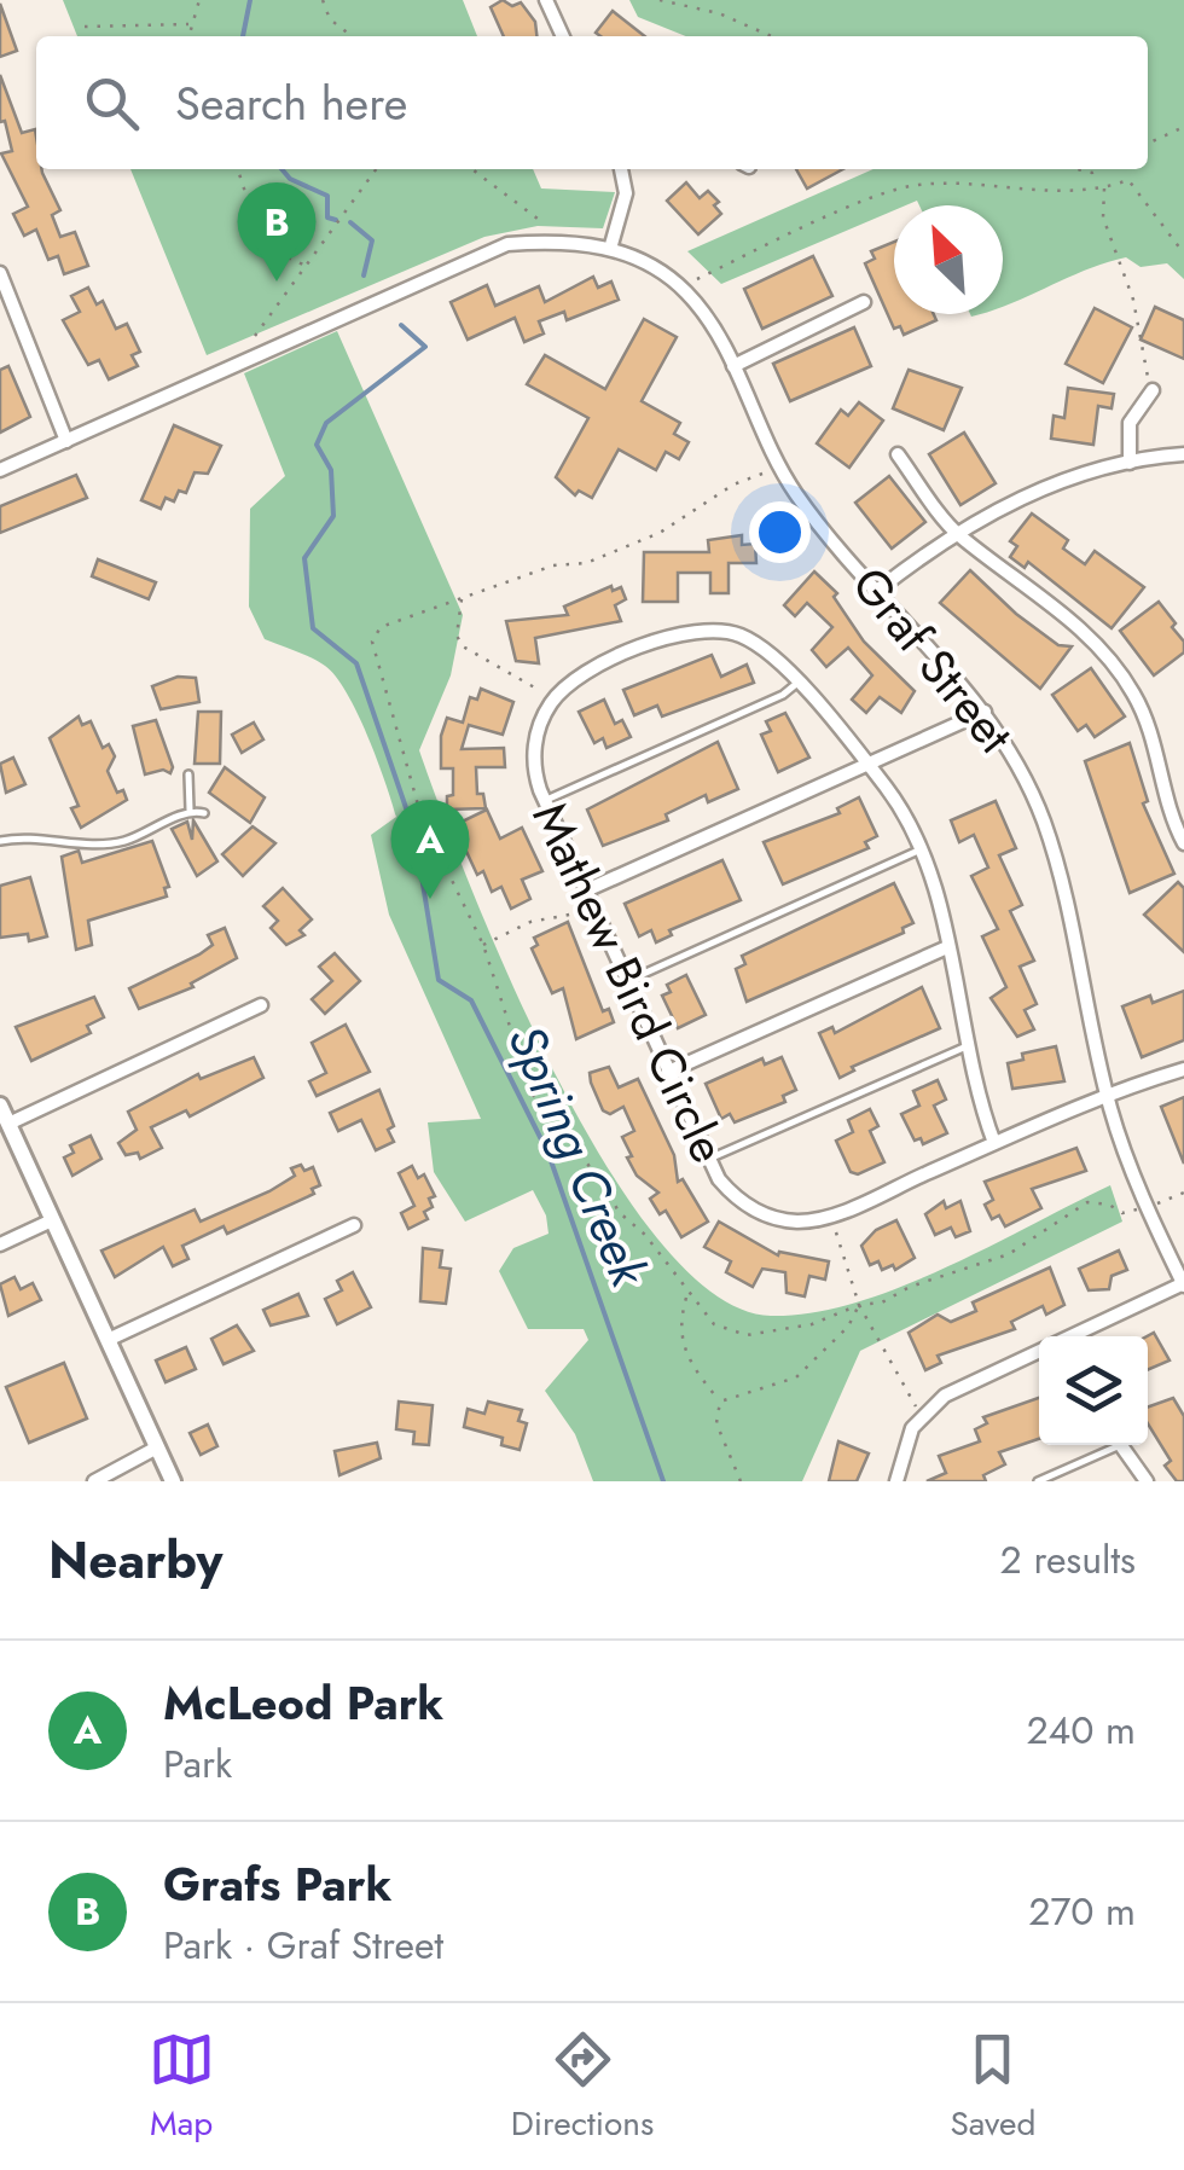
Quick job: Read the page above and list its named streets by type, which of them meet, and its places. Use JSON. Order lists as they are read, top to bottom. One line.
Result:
{"streets":{"street":["Graf Street","Mathew Bird Circle"]},"crossings":[["Graf Street","Mathew Bird Circle"]],"water":["Spring Creek"],"north":"top left","page":{"search":"Search here","pins":["B","A"],"heading":["Nearby","2 results"],"list":[{"mark":"A","name":"McLeod Park","note":"Park","value":"240 m"},{"mark":"B","name":"Grafs Park","note":"Park · Graf Street","value":"270 m"}],"nav":["Map","Directions","Saved"]}}
